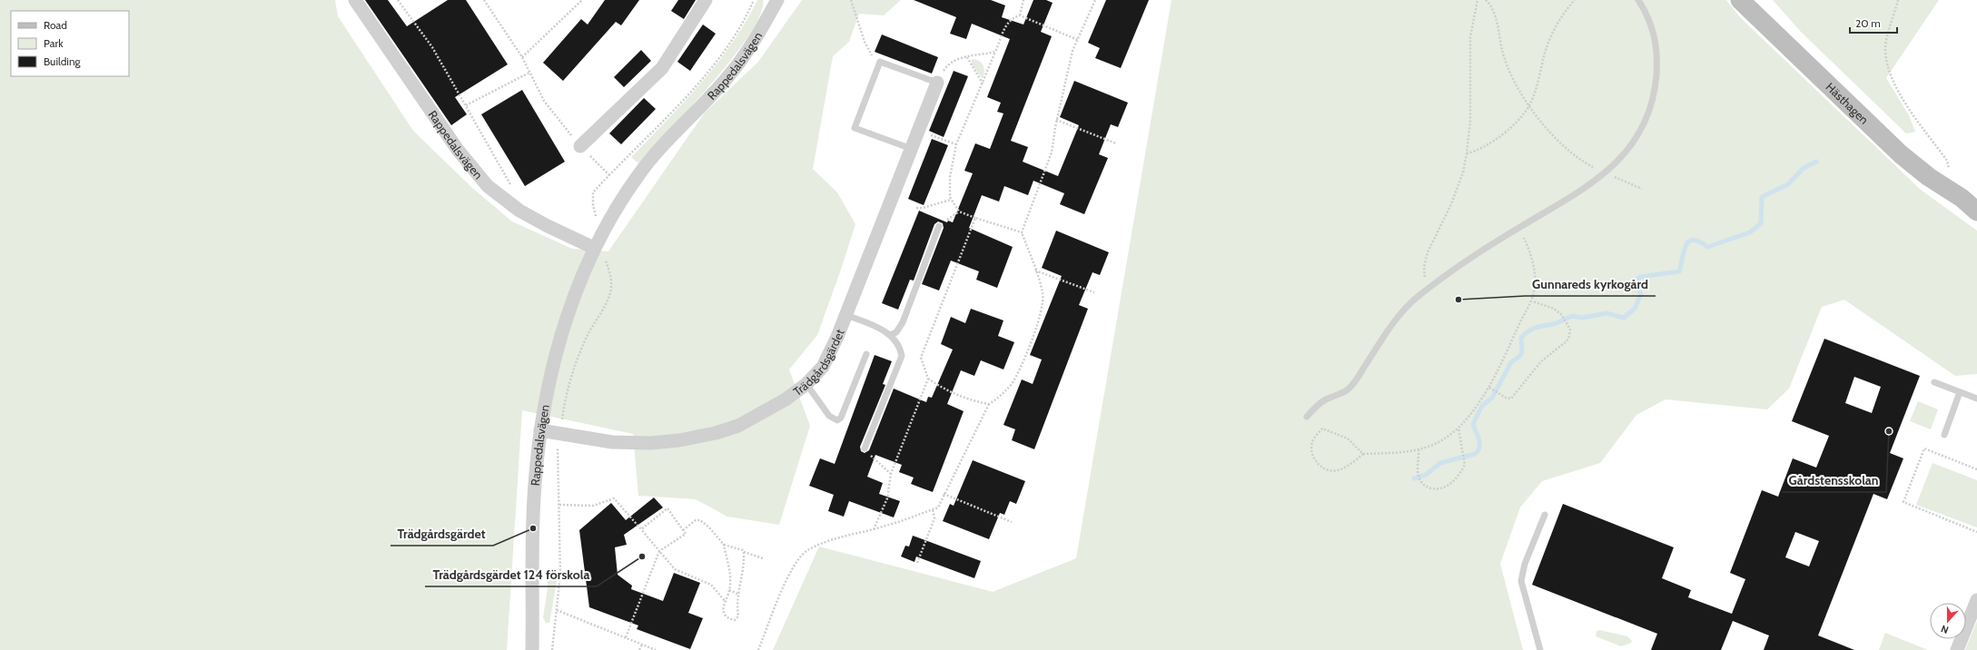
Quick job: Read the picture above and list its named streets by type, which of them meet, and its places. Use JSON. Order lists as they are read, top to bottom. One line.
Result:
{"streets":{"street":["Rappedalsvägen","Hästhagen","Trädgårdsgärdet"]},"crossings":[["Rappedalsvägen","Trädgårdsgärdet"]],"places":["Gunnareds kyrkogård","Gårdstensskolan","Trädgårdsgärdet","Trädgårdsgärdet 124 förskola"],"legend":["Road","Park","Building"],"scale_bar":"20 m","north":"bottom"}
